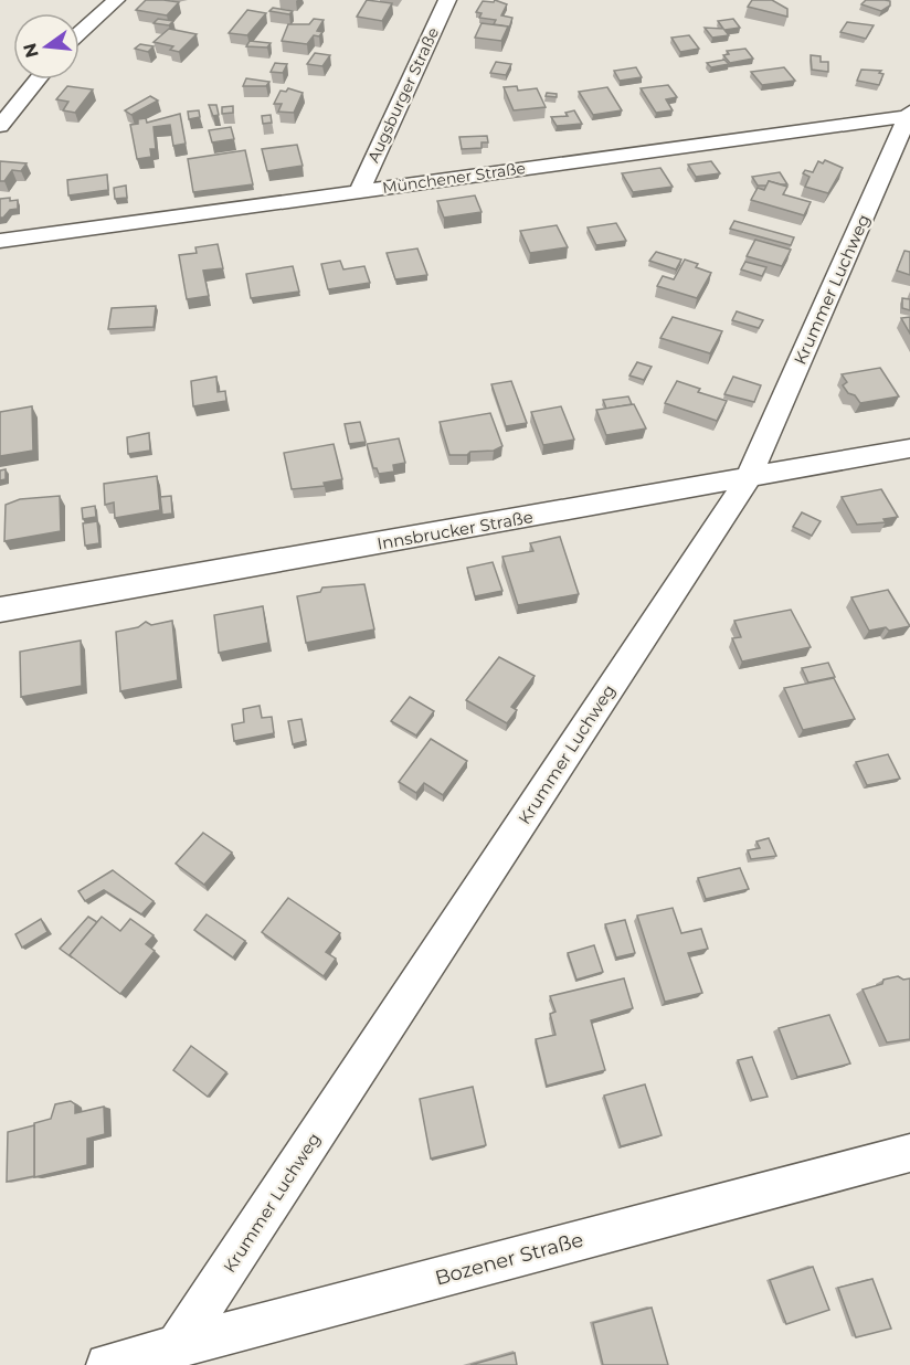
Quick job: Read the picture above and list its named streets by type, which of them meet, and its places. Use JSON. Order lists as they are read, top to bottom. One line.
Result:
{"streets":{"street":["Augsburger Straße","Münchener Straße","Krummer Luchweg","Innsbrucker Straße","Bozener Straße"]},"crossings":[["Augsburger Straße","Münchener Straße"],["Münchener Straße","Krummer Luchweg"],["Krummer Luchweg","Innsbrucker Straße"],["Krummer Luchweg","Bozener Straße"]],"north":"left"}
